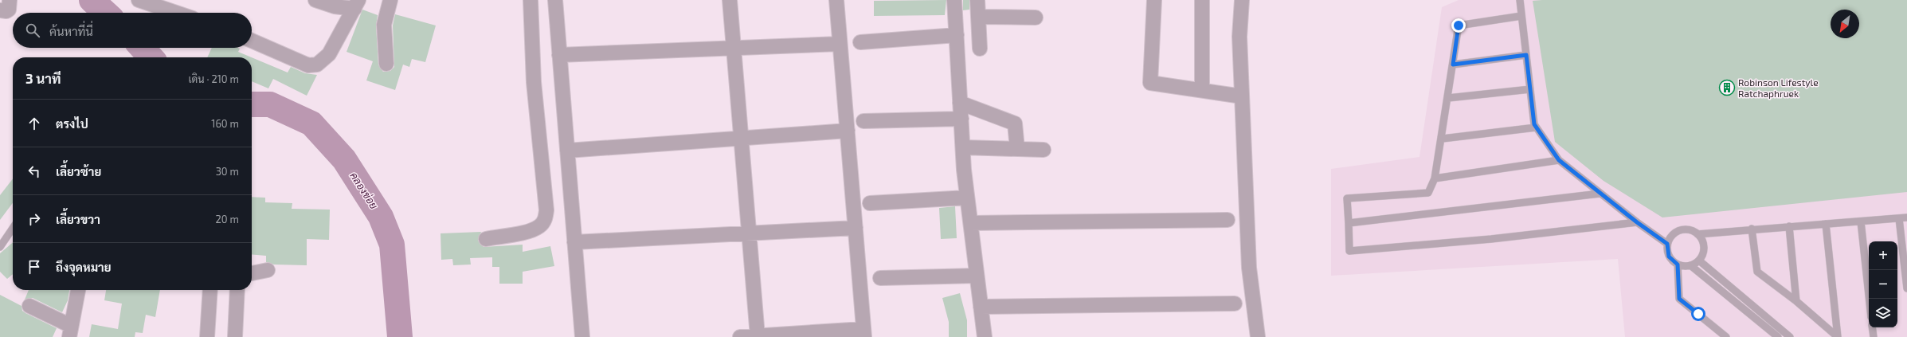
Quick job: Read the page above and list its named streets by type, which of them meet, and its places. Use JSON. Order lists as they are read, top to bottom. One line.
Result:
{"water":["คลองข่อย"],"places":{"building":["Robinson Lifestyle Ratchaphruek"]},"north":"bottom left","page":{"search":"ค้นหาที่นี่","heading":["3 นาที","เดิน · 210 m"],"list":[["ตรงไป","160 m"],["เลี้ยวซ้าย","30 m"],["เลี้ยวขวา","20 m"],"ถึงจุดหมาย"],"map_buttons":["+","−"]}}
